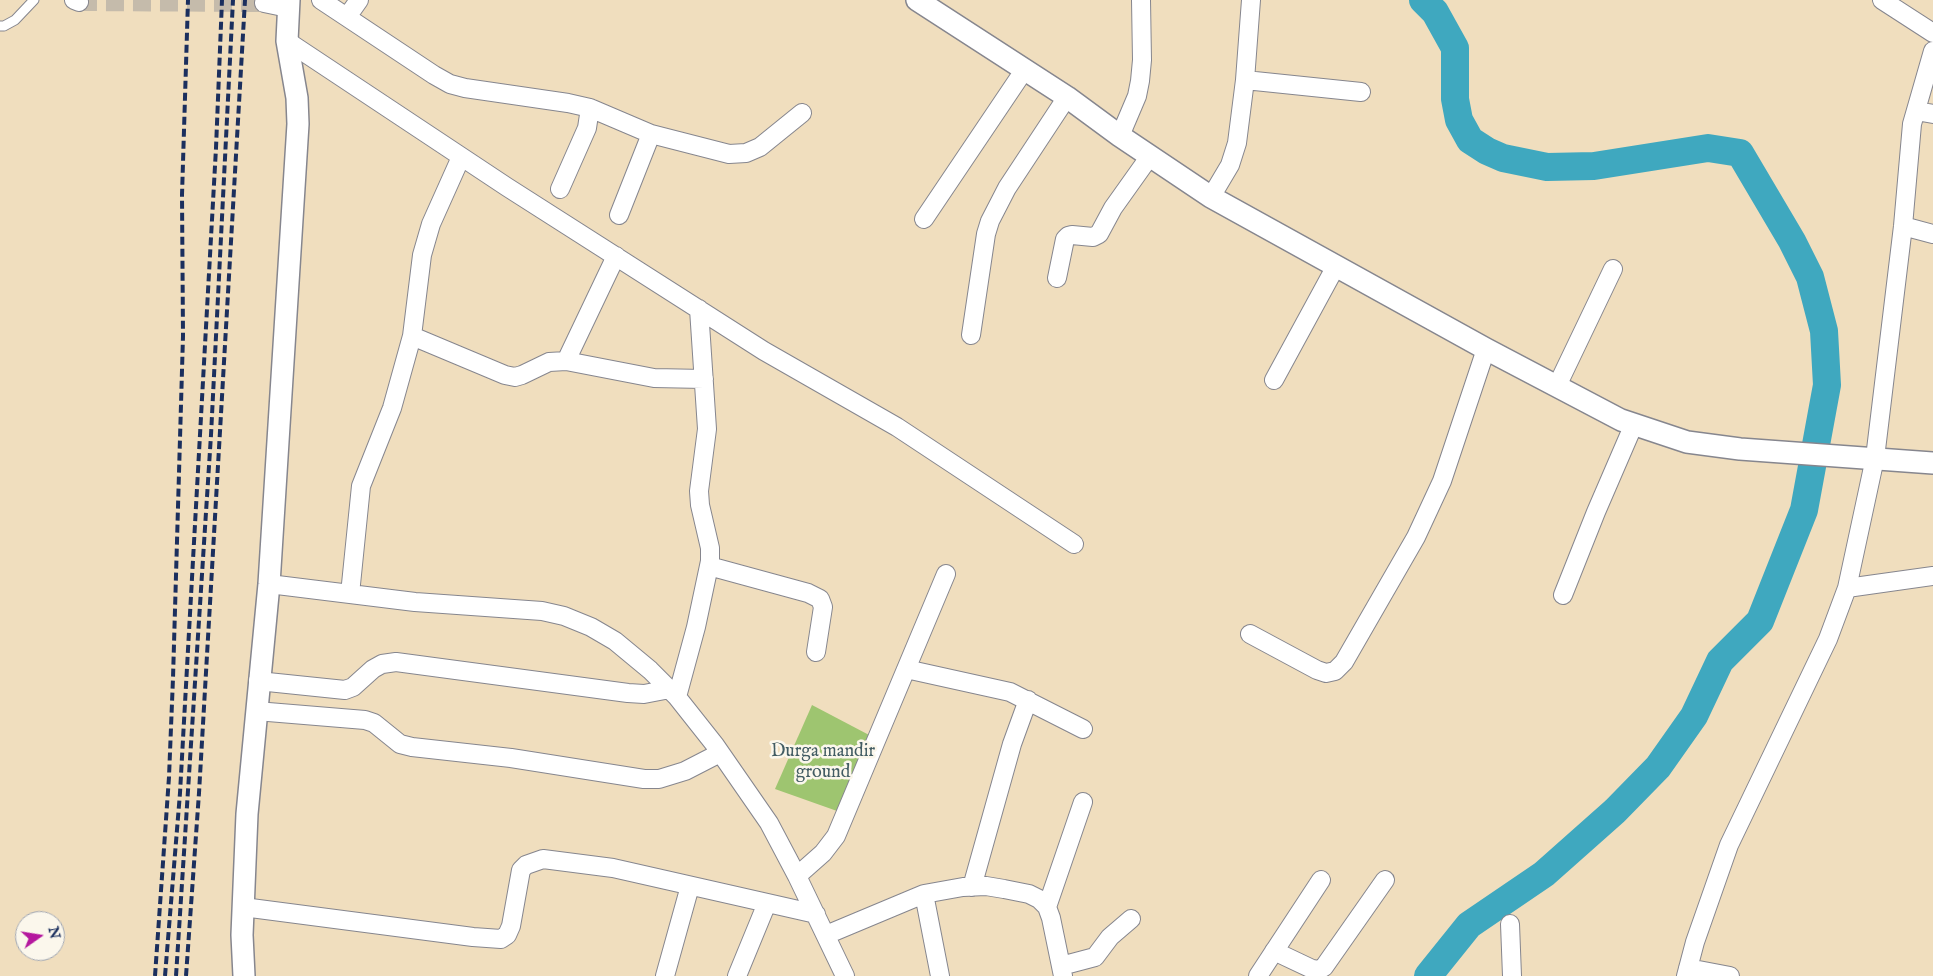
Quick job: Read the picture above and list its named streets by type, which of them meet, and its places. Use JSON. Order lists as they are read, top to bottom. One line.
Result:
{"parks":["Durga mandir ground"],"north":"right"}
